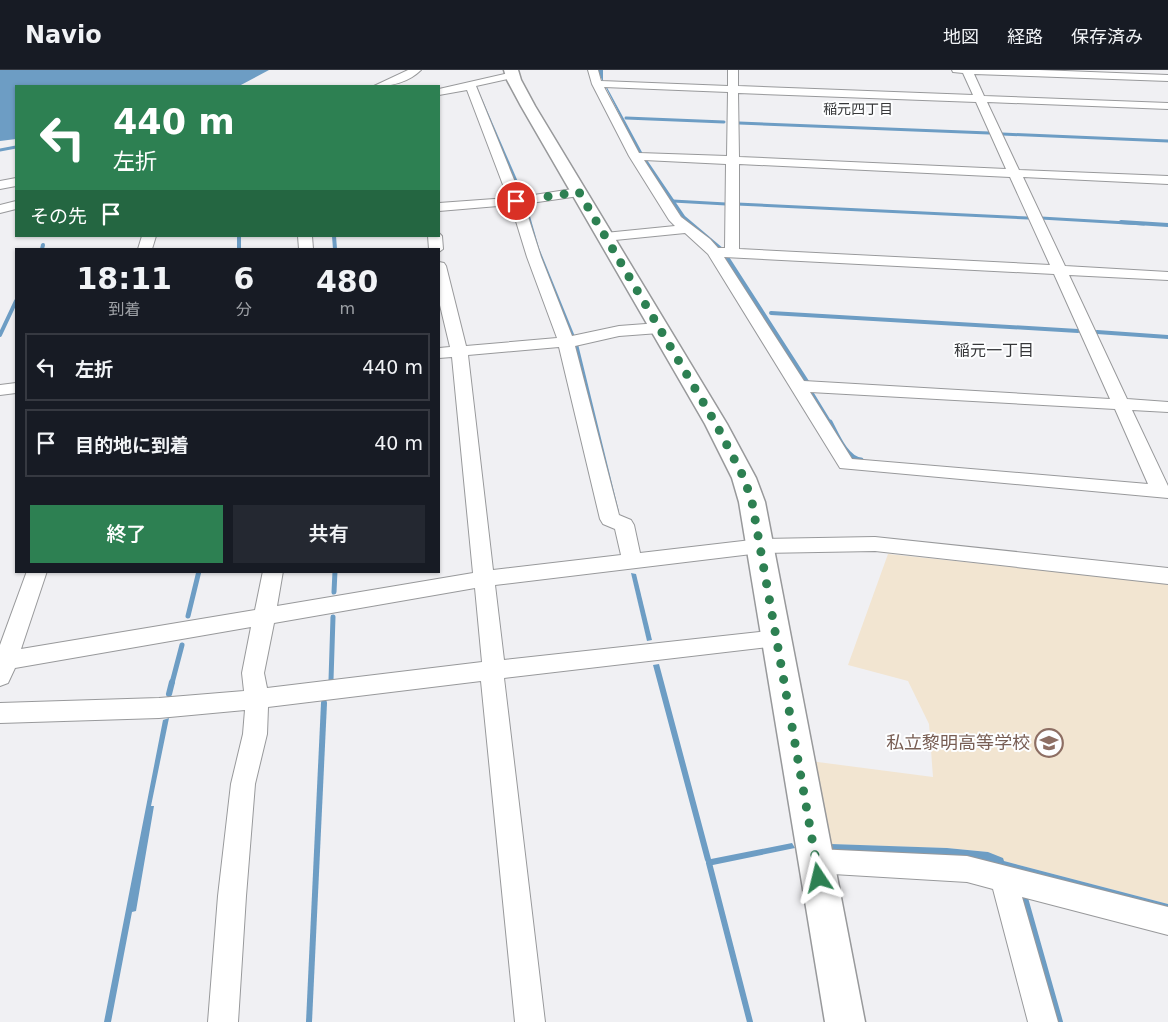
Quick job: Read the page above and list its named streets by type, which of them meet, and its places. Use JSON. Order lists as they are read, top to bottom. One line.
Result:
{"districts":["稲元四丁目","稲元一丁目"],"places":{"school or university":["私立黎明高等学校"]},"page":{"header":"Navio","nav":["地図","経路","保存済み"],"turn":["440 m","左折"],"then":"その先","eta":["18:11","到着","6","分","480","m"],"list":[{"name":"左折","value":"440 m"},{"name":"目的地に到着","value":"40 m"}],"buttons":["終了","共有"]}}
